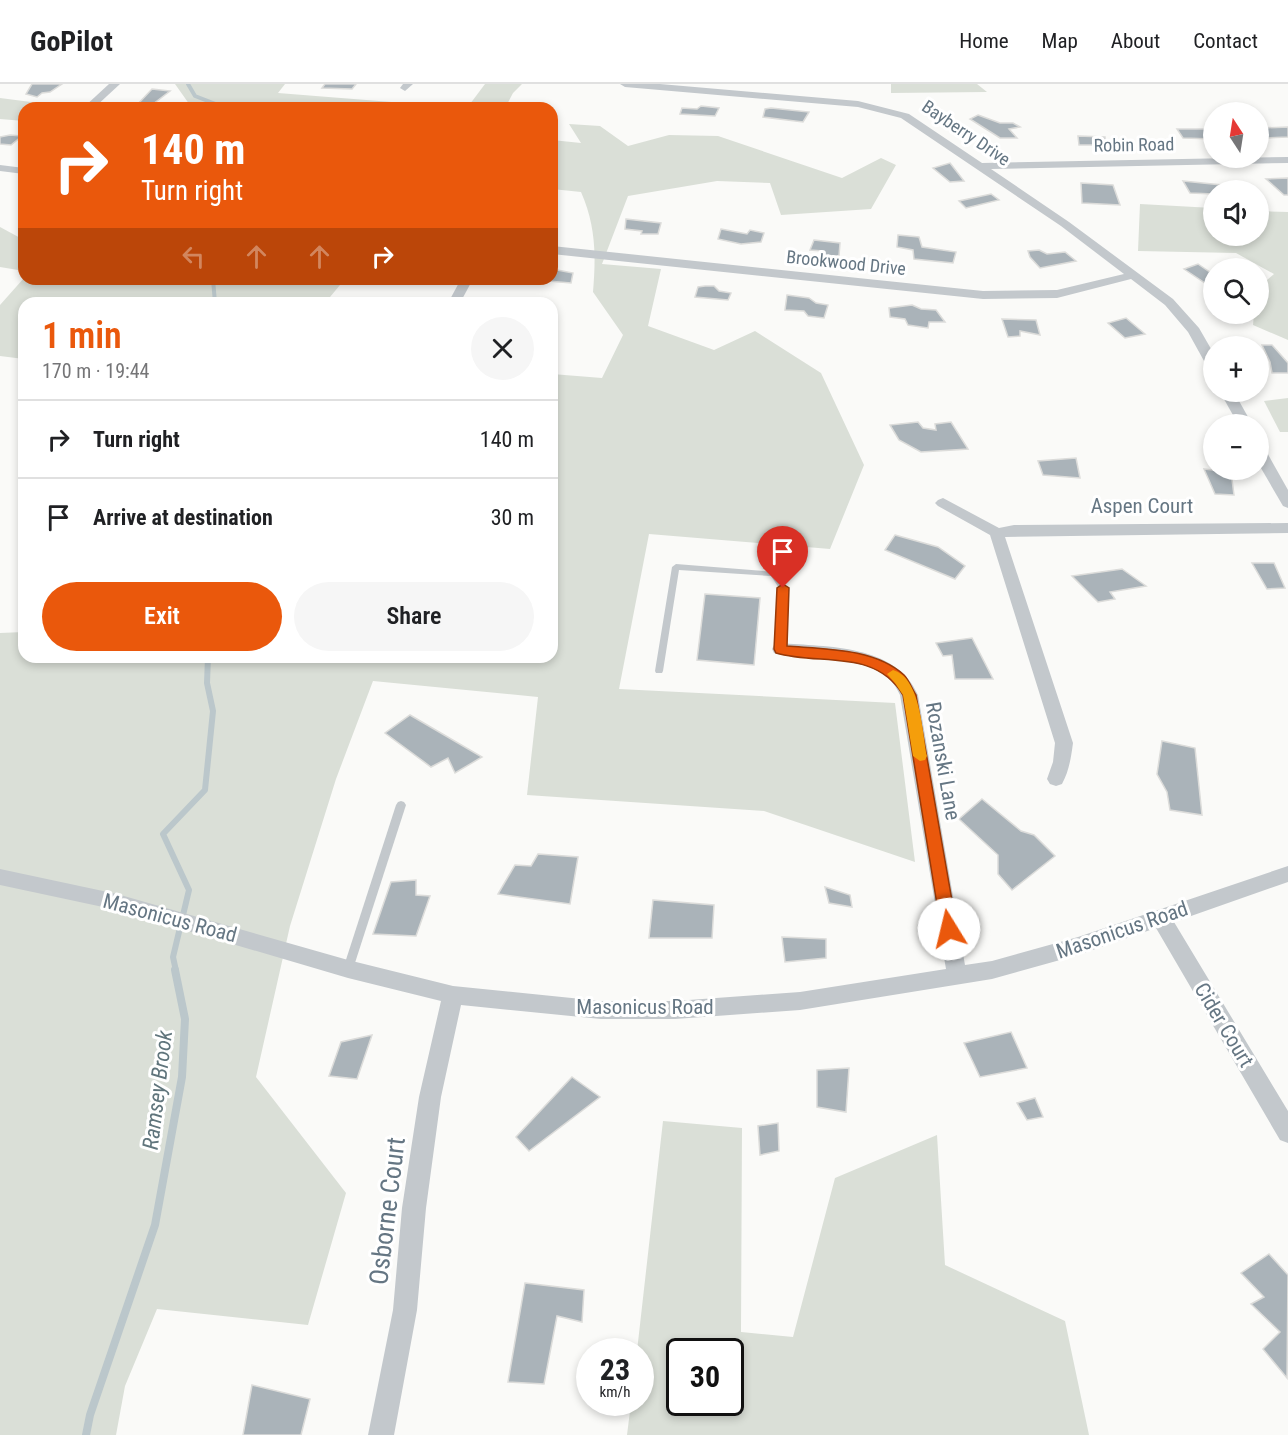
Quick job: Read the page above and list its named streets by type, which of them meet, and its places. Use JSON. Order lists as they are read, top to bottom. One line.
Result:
{"streets":{"street":["Bayberry Drive","Robin Road","Brookwood Drive","Aspen Court","Rozanski Lane","Masonicus Road","Cider Court","Osborne Court"]},"crossings":[["Bayberry Drive","Robin Road"],["Bayberry Drive","Brookwood Drive"],["Rozanski Lane","Masonicus Road"],["Masonicus Road","Cider Court"],["Masonicus Road","Osborne Court"]],"water":["Ramsey Brook"],"north":"top","page":{"header":"GoPilot","nav":["Home","Map","About","Contact"],"map_buttons":["+","−"],"turn":["140 m","Turn right"],"heading":["1 min","170 m · 19:44"],"list":[{"name":"Turn right","value":"140 m"},{"name":"Arrive at destination","value":"30 m"}],"buttons":["Exit","Share"],"speed":"23 km/h","limit":"30"}}
